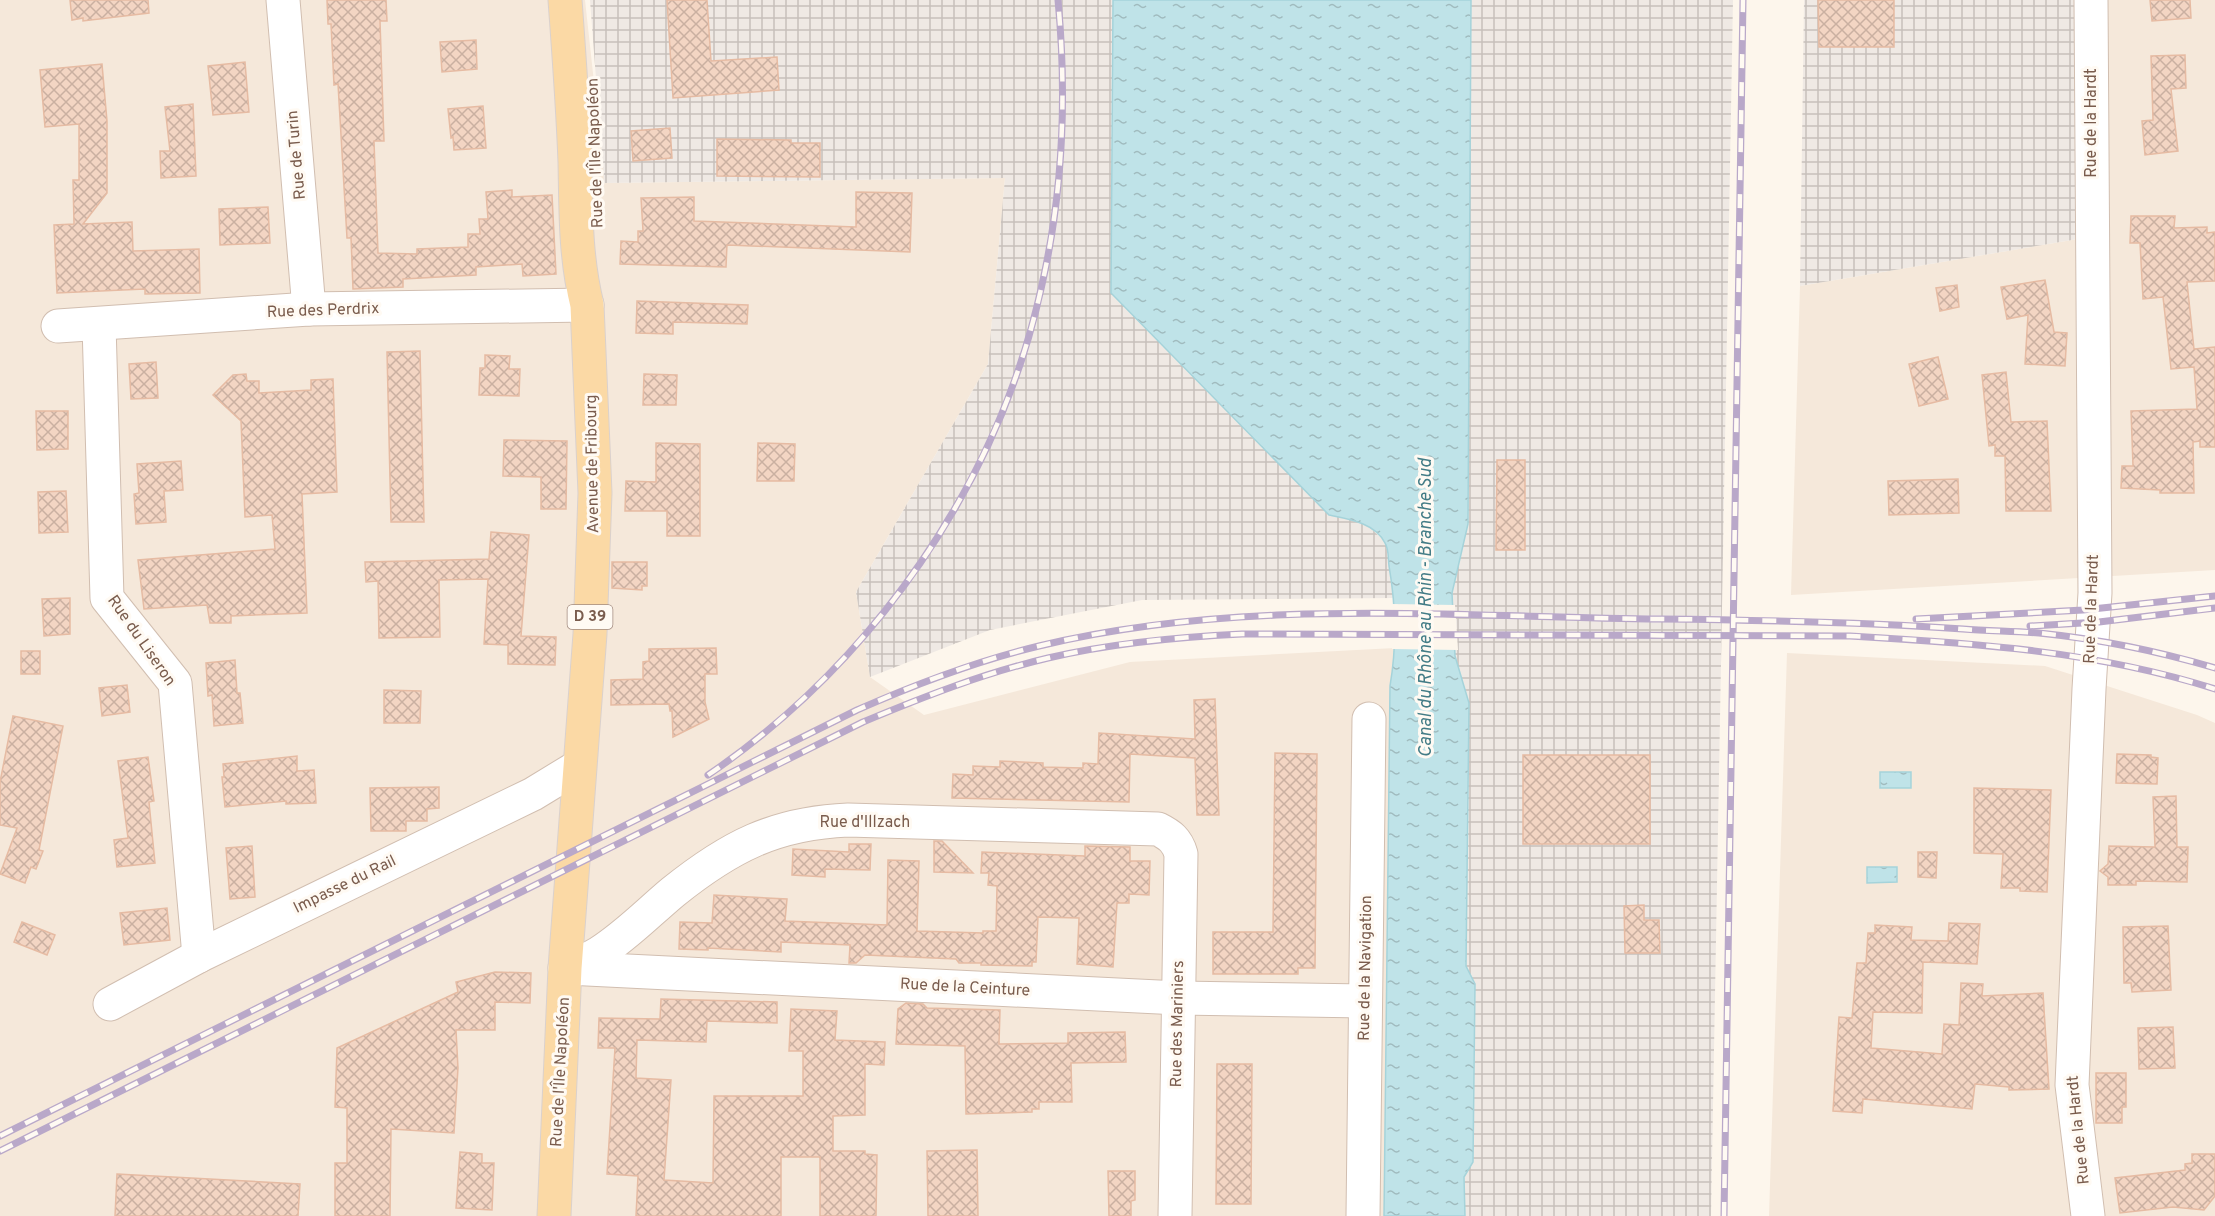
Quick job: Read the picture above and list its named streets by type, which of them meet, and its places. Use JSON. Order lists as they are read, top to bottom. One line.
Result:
{"streets":{"main road":["Rue de l'Île Napoléon","Avenue de Fribourg","D 39"],"street":["Rue de la Hardt","Rue de Turin","Rue des Perdrix","Rue du Liseron","Rue d'Illzach","Impasse du Rail","Rue de la Navigation","Rue de la Ceinture","Rue des Mariniers"]},"crossings":[["Rue de l'Île Napoléon","Rue des Perdrix"],["Rue de l'Île Napoléon","Avenue de Fribourg"],["Rue de l'Île Napoléon","Rue d'Illzach"],["Rue de l'Île Napoléon","Rue de la Ceinture"],["Rue de Turin","Rue des Perdrix"],["Rue des Perdrix","Avenue de Fribourg"],["Rue des Perdrix","Rue du Liseron"],["Avenue de Fribourg","Impasse du Rail"],["Rue du Liseron","Impasse du Rail"],["Rue d'Illzach","Rue de la Ceinture"],["Rue d'Illzach","Rue des Mariniers"],["Rue de la Navigation","Rue de la Ceinture"],["Rue de la Ceinture","Rue des Mariniers"]],"water":["Canal du Rhône au Rhin - Branche Sud"]}
